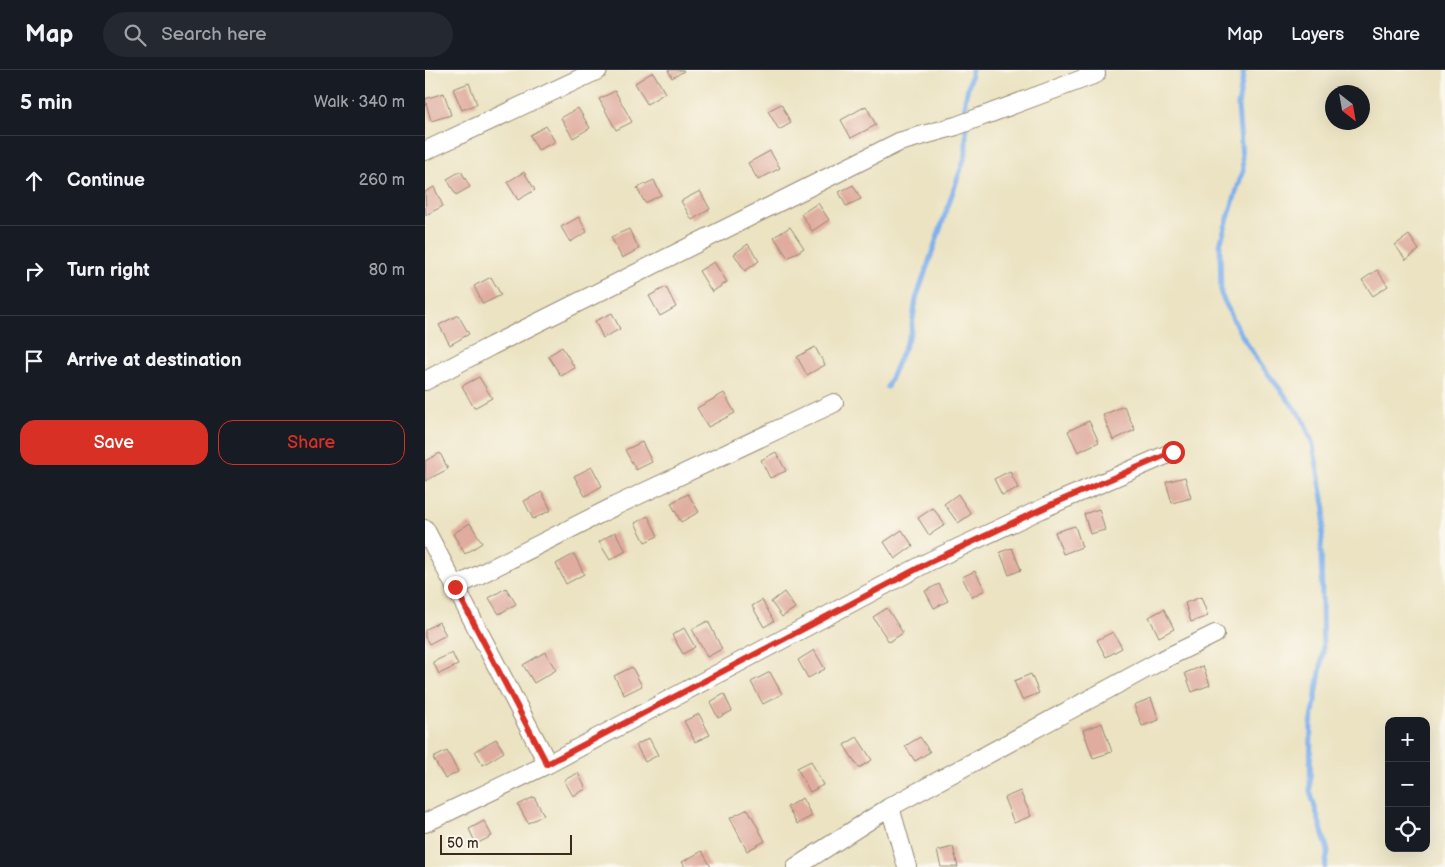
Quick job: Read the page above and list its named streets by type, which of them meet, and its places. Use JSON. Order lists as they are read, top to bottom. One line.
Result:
{"scale_bar":"50 m","north":"bottom right","page":{"header":"Map","search":"Search here","nav":["Map","Layers","Share"],"heading":["5 min","Walk · 340 m"],"list":[["Continue","260 m"],["Turn right","80 m"],"Arrive at destination"],"buttons":["Save","Share"],"map_buttons":["+","−"],"scale":"50 m"}}
